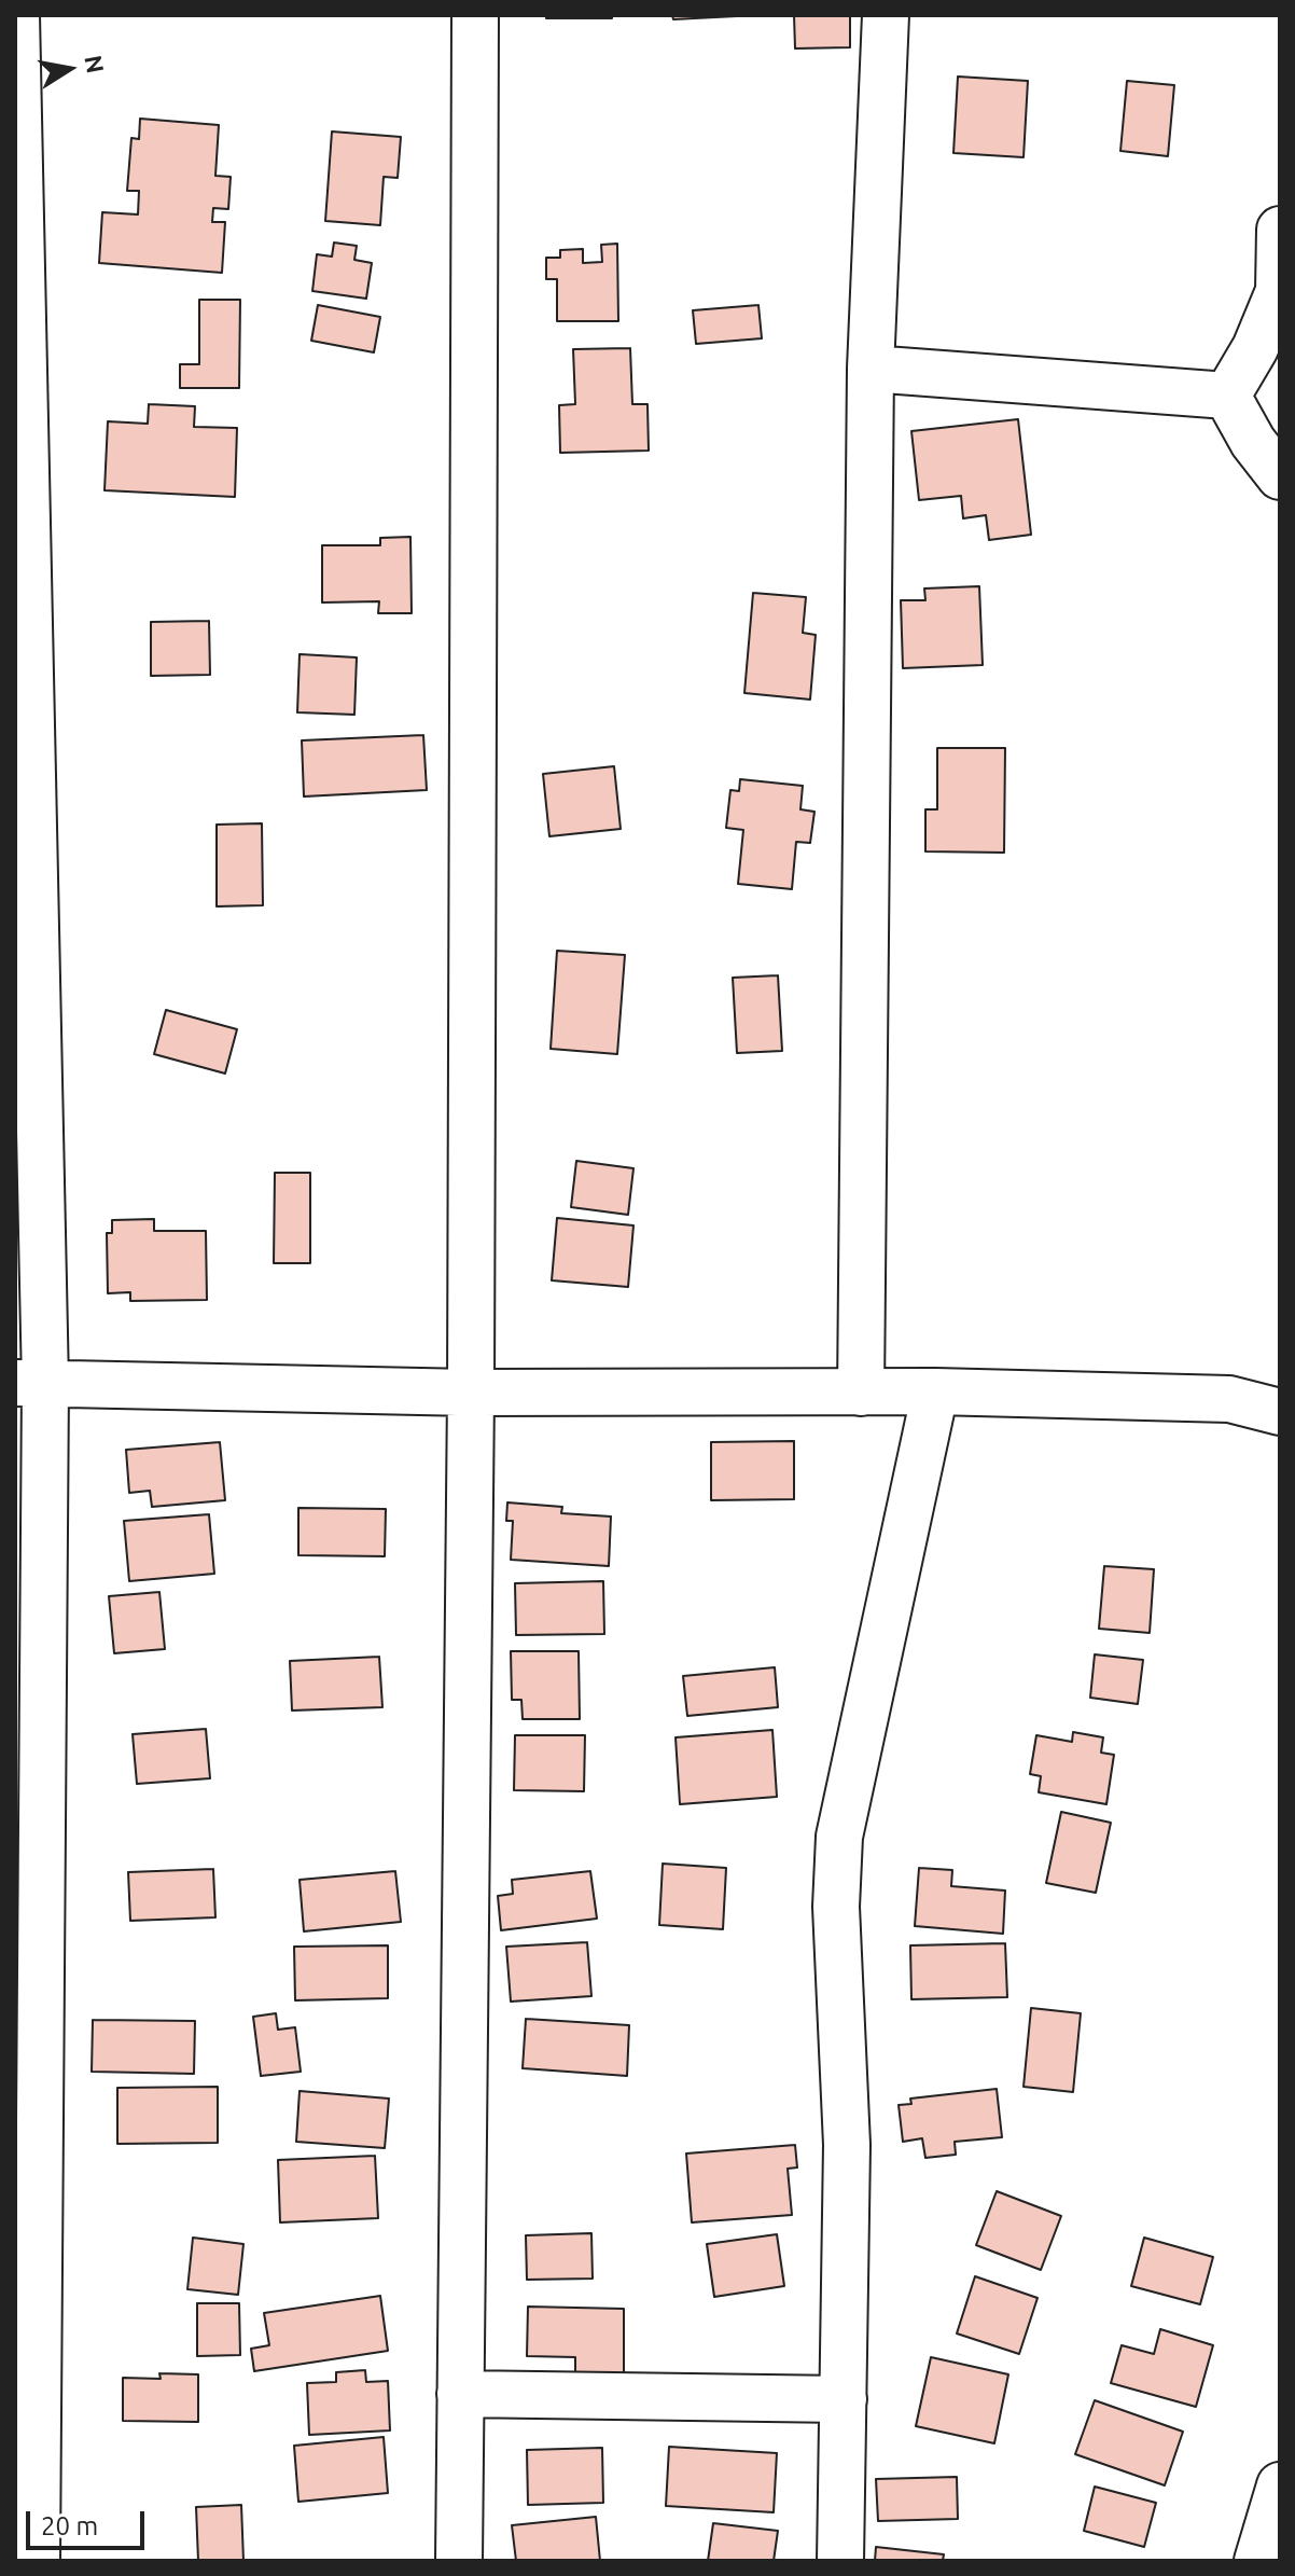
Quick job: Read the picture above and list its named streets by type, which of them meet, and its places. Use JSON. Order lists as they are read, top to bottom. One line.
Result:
{"scale_bar":"20 m","north":"right"}
